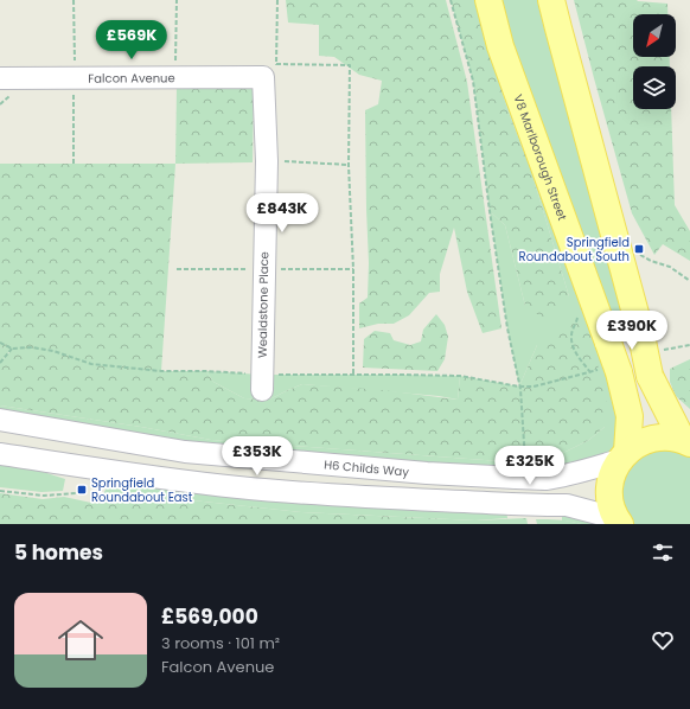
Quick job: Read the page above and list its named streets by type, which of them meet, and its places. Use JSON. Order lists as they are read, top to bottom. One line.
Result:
{"streets":{"main road":["V8 Marlborough Street"],"street":["Falcon Avenue","Wealdstone Place","H6 Childs Way"]},"crossings":[["Falcon Avenue","Wealdstone Place"],["V8 Marlborough Street","H6 Childs Way"]],"places":{"transit":["Springfield Roundabout South","Springfield Roundabout East"]},"north":"bottom left","page":{"price":["£569K","£843K","£390K","£353K","£325K"],"heading":"5 homes","list":[{"name":"£569,000","note":"3 rooms · 101 m² · Falcon Avenue"}]}}
